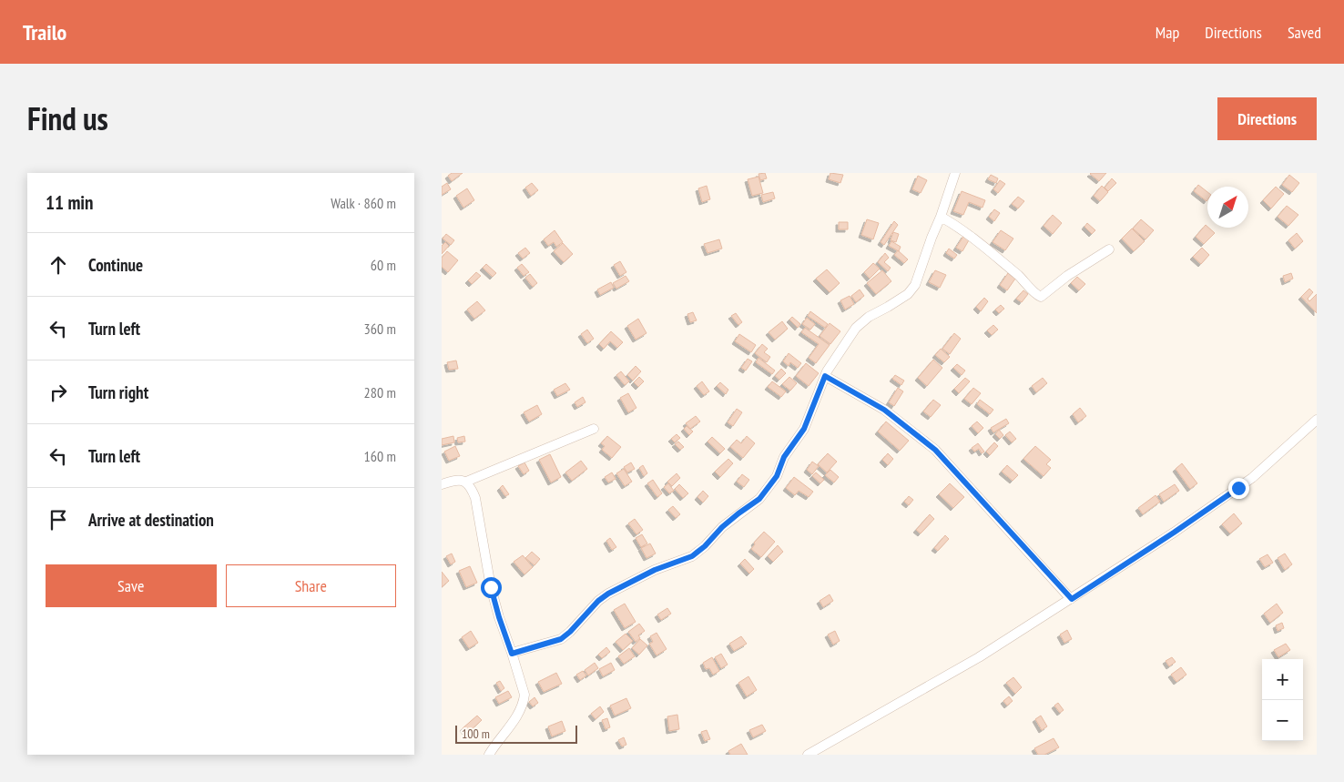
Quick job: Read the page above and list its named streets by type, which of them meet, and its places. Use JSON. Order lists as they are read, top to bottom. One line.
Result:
{"scale_bar":"100 m","north":"top right","page":{"header":"Trailo","nav":["Map","Directions","Saved"],"title":"Find us","buttons":["Directions",["Save","Share"]],"heading":["11 min","Walk · 860 m"],"list":[["Continue","60 m"],["Turn left","360 m"],["Turn right","280 m"],["Turn left","160 m"],"Arrive at destination"],"map_buttons":["+","−"],"scale":"100 m"}}
